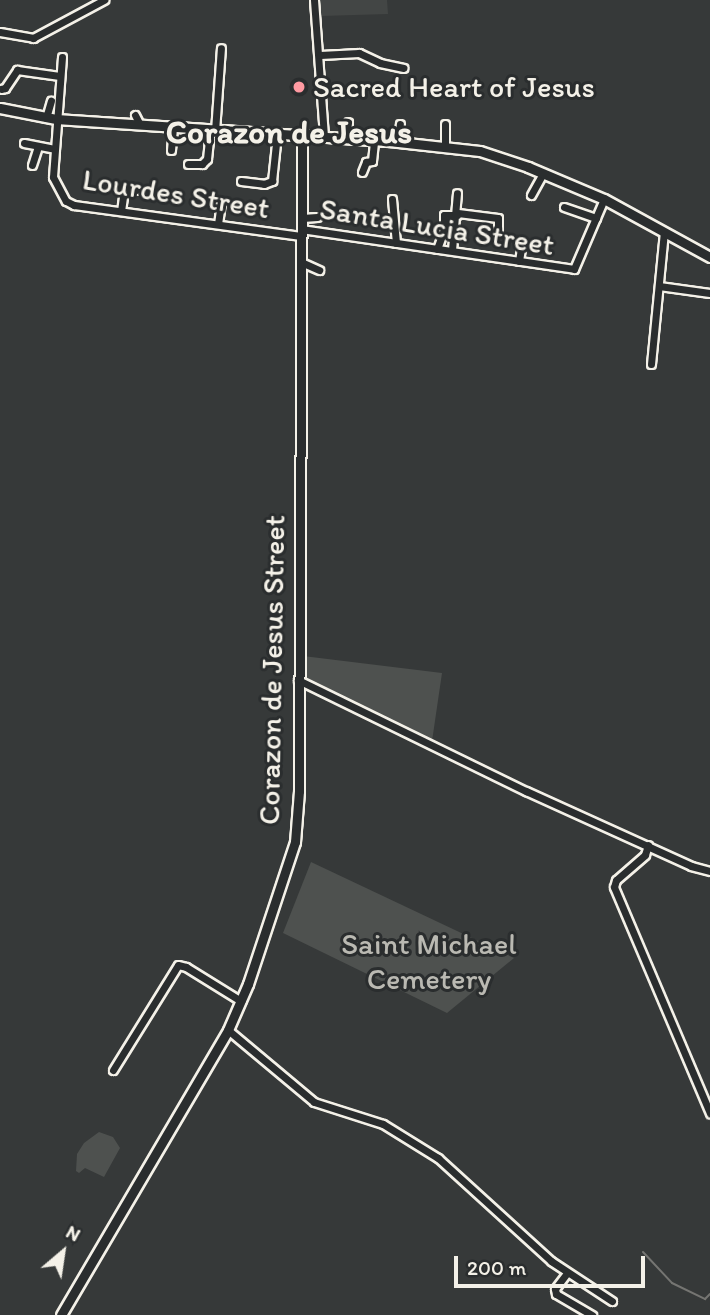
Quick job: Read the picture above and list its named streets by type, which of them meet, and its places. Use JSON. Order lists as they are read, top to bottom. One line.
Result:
{"streets":{"street":["Lourdes Street","Santa Lucia Street","Corazon de Jesus Street"]},"crossings":[["Lourdes Street","Santa Lucia Street"],["Lourdes Street","Corazon de Jesus Street"],["Santa Lucia Street","Corazon de Jesus Street"]],"districts":["Corazon de Jesus"],"parks":["Saint Michael Cemetery"],"places":["Sacred Heart of Jesus"],"scale_bar":"200 m","north":"top right"}
